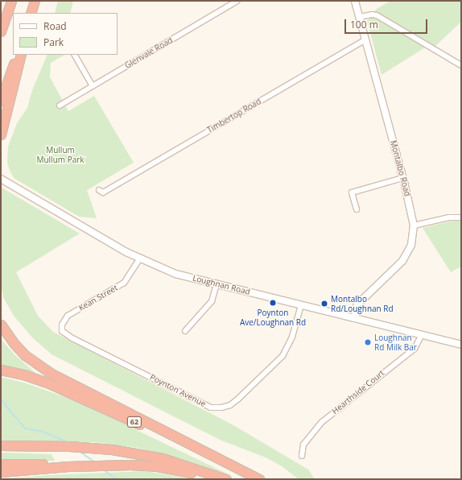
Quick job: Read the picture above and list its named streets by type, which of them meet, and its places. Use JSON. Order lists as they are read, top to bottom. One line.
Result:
{"streets":{"highway":["62"],"main road":["Montalbo Road","Loughnan Road"],"street":["Glenvale Road","Timbertop Road","Kean Street","Poynton Avenue","Hearthside Court"]},"crossings":[["Timbertop Road","Montalbo Road"],["Montalbo Road","Loughnan Road"],["Loughnan Road","Kean Street"],["Loughnan Road","Poynton Avenue"],["Loughnan Road","Hearthside Court"],["Kean Street","Poynton Avenue"]],"parks":["Mullum Mullum Park"],"places":["Poynton Ave/Loughnan Rd","Montalbo Rd/Loughnan Rd","Loughnan Rd Milk Bar"],"legend":["Road","Park"],"scale_bar":"100 m"}
